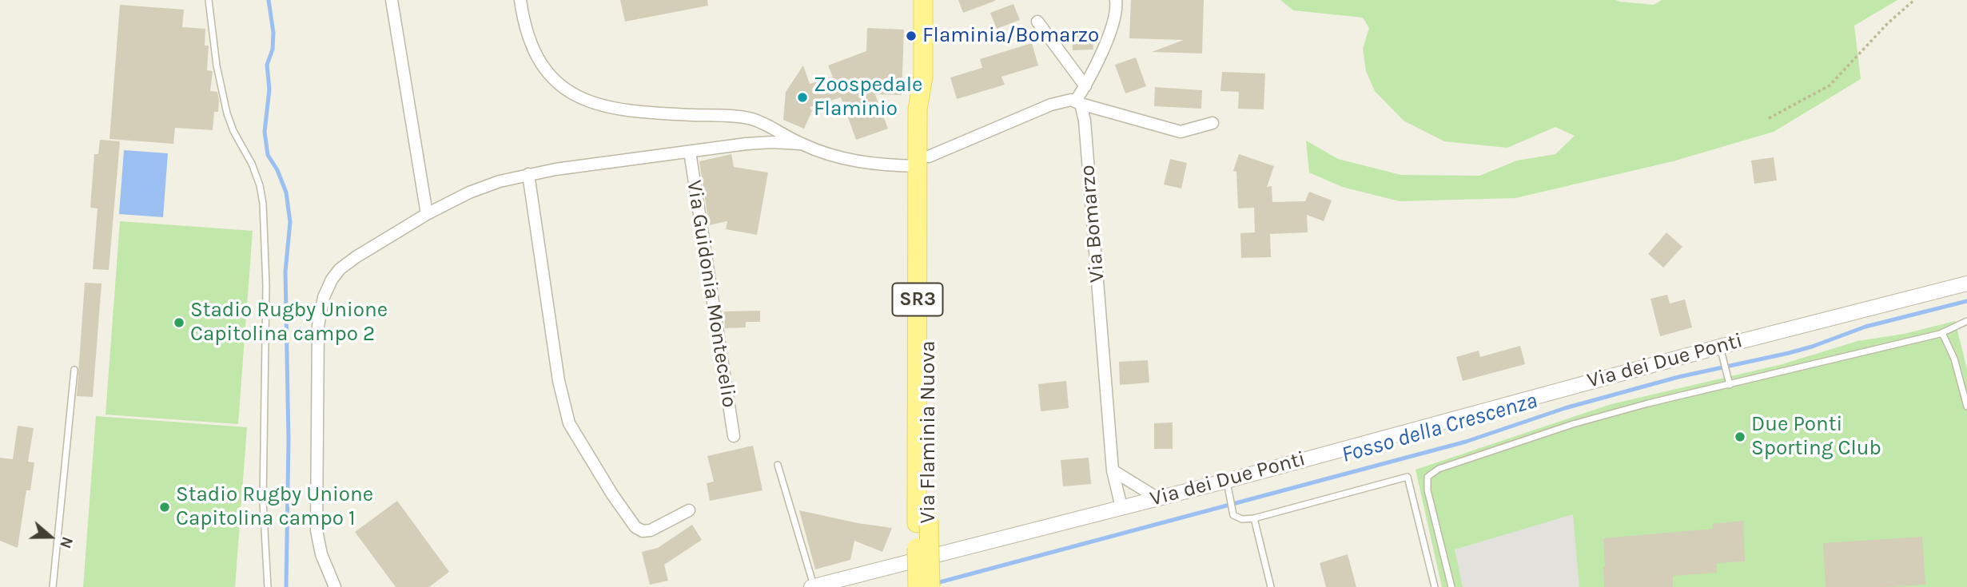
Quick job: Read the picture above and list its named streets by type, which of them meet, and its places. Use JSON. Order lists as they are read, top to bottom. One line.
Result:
{"streets":{"main road":["SR3","Via Flaminia Nuova"],"street":["Via Bomarzo","Via Guidonia Montecelio","Via dei Due Ponti"]},"crossings":[["Via Bomarzo","Via dei Due Ponti"]],"water":["Fosso della Crescenza"],"places":["Flaminia/Bomarzo","Zoospedale Flaminio","Stadio Rugby Unione Capitolina campo 2","Due Ponti Sporting Club","Stadio Rugby Unione Capitolina campo 1"],"north":"right"}
